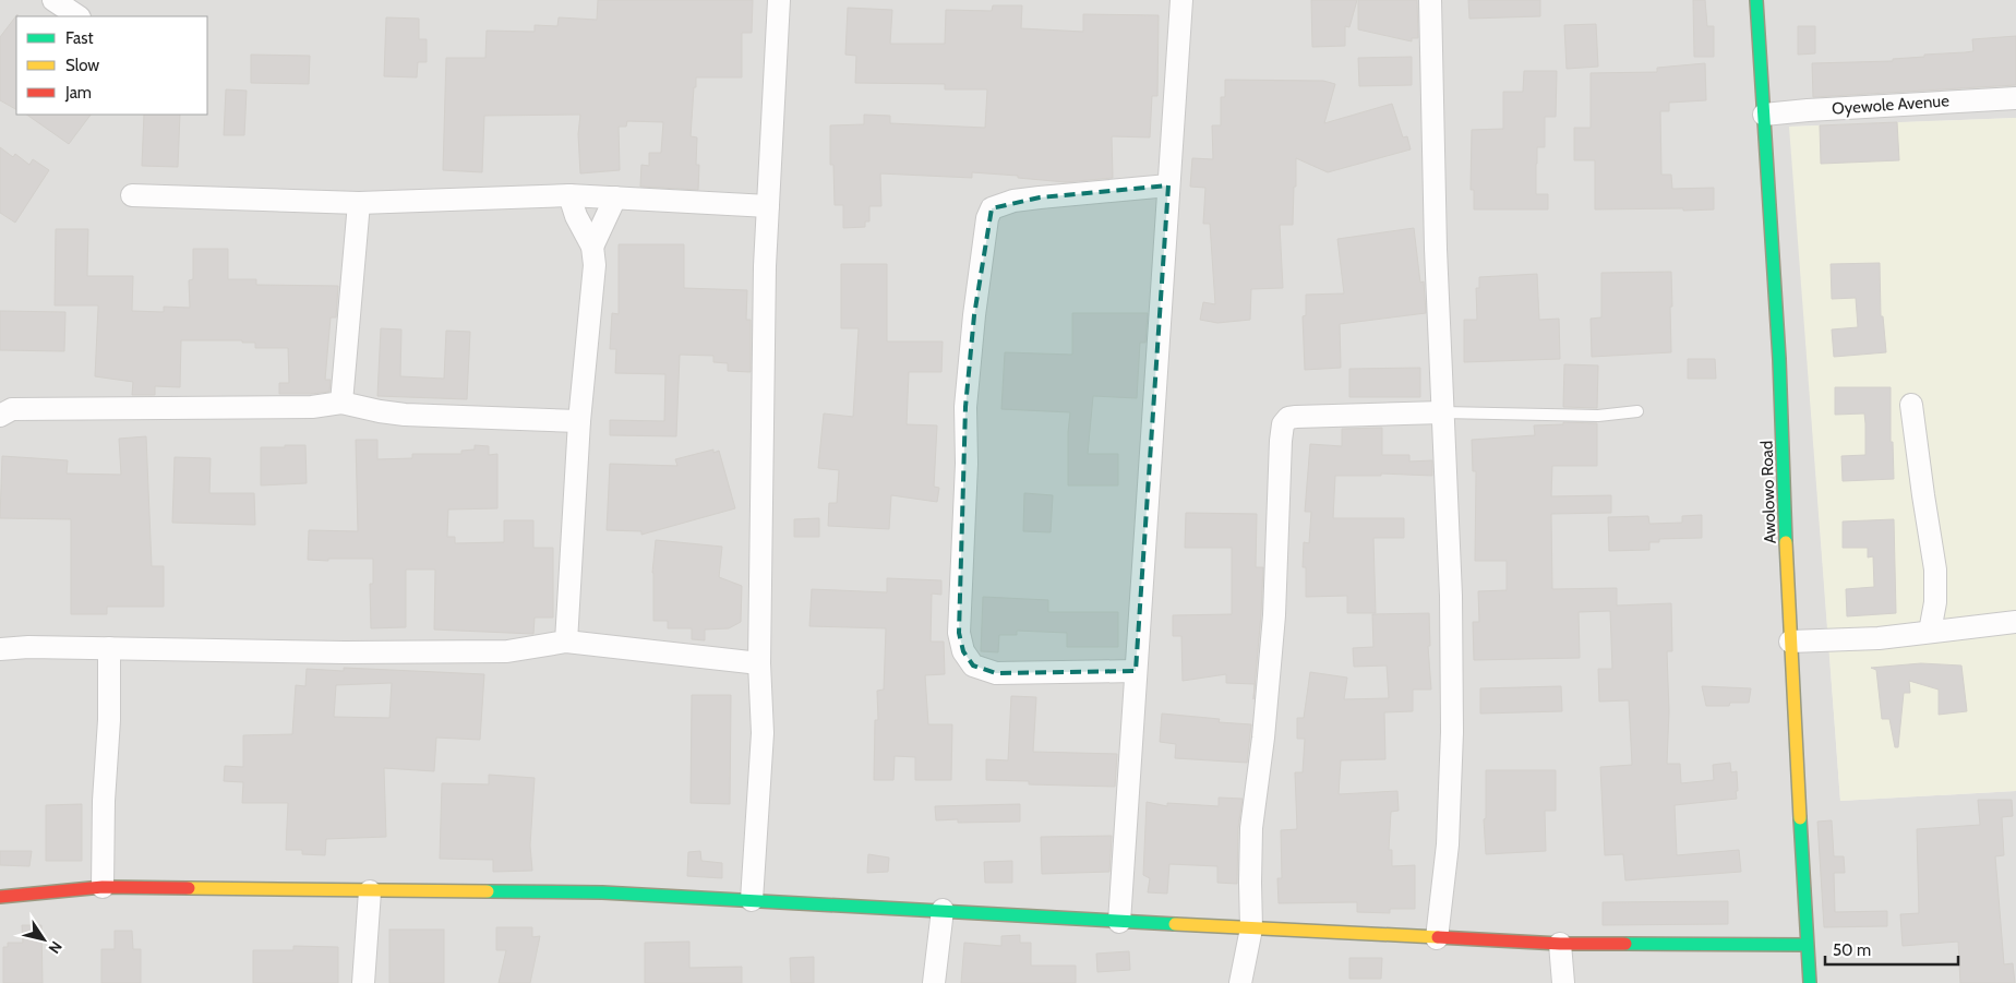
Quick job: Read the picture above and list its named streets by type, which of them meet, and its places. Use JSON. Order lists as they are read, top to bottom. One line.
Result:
{"streets":{"street":["Oyewole Avenue","Awolowo Road"]},"crossings":[["Oyewole Avenue","Awolowo Road"]],"legend":["Fast","Slow","Jam"],"scale_bar":"50 m","north":"bottom right"}
